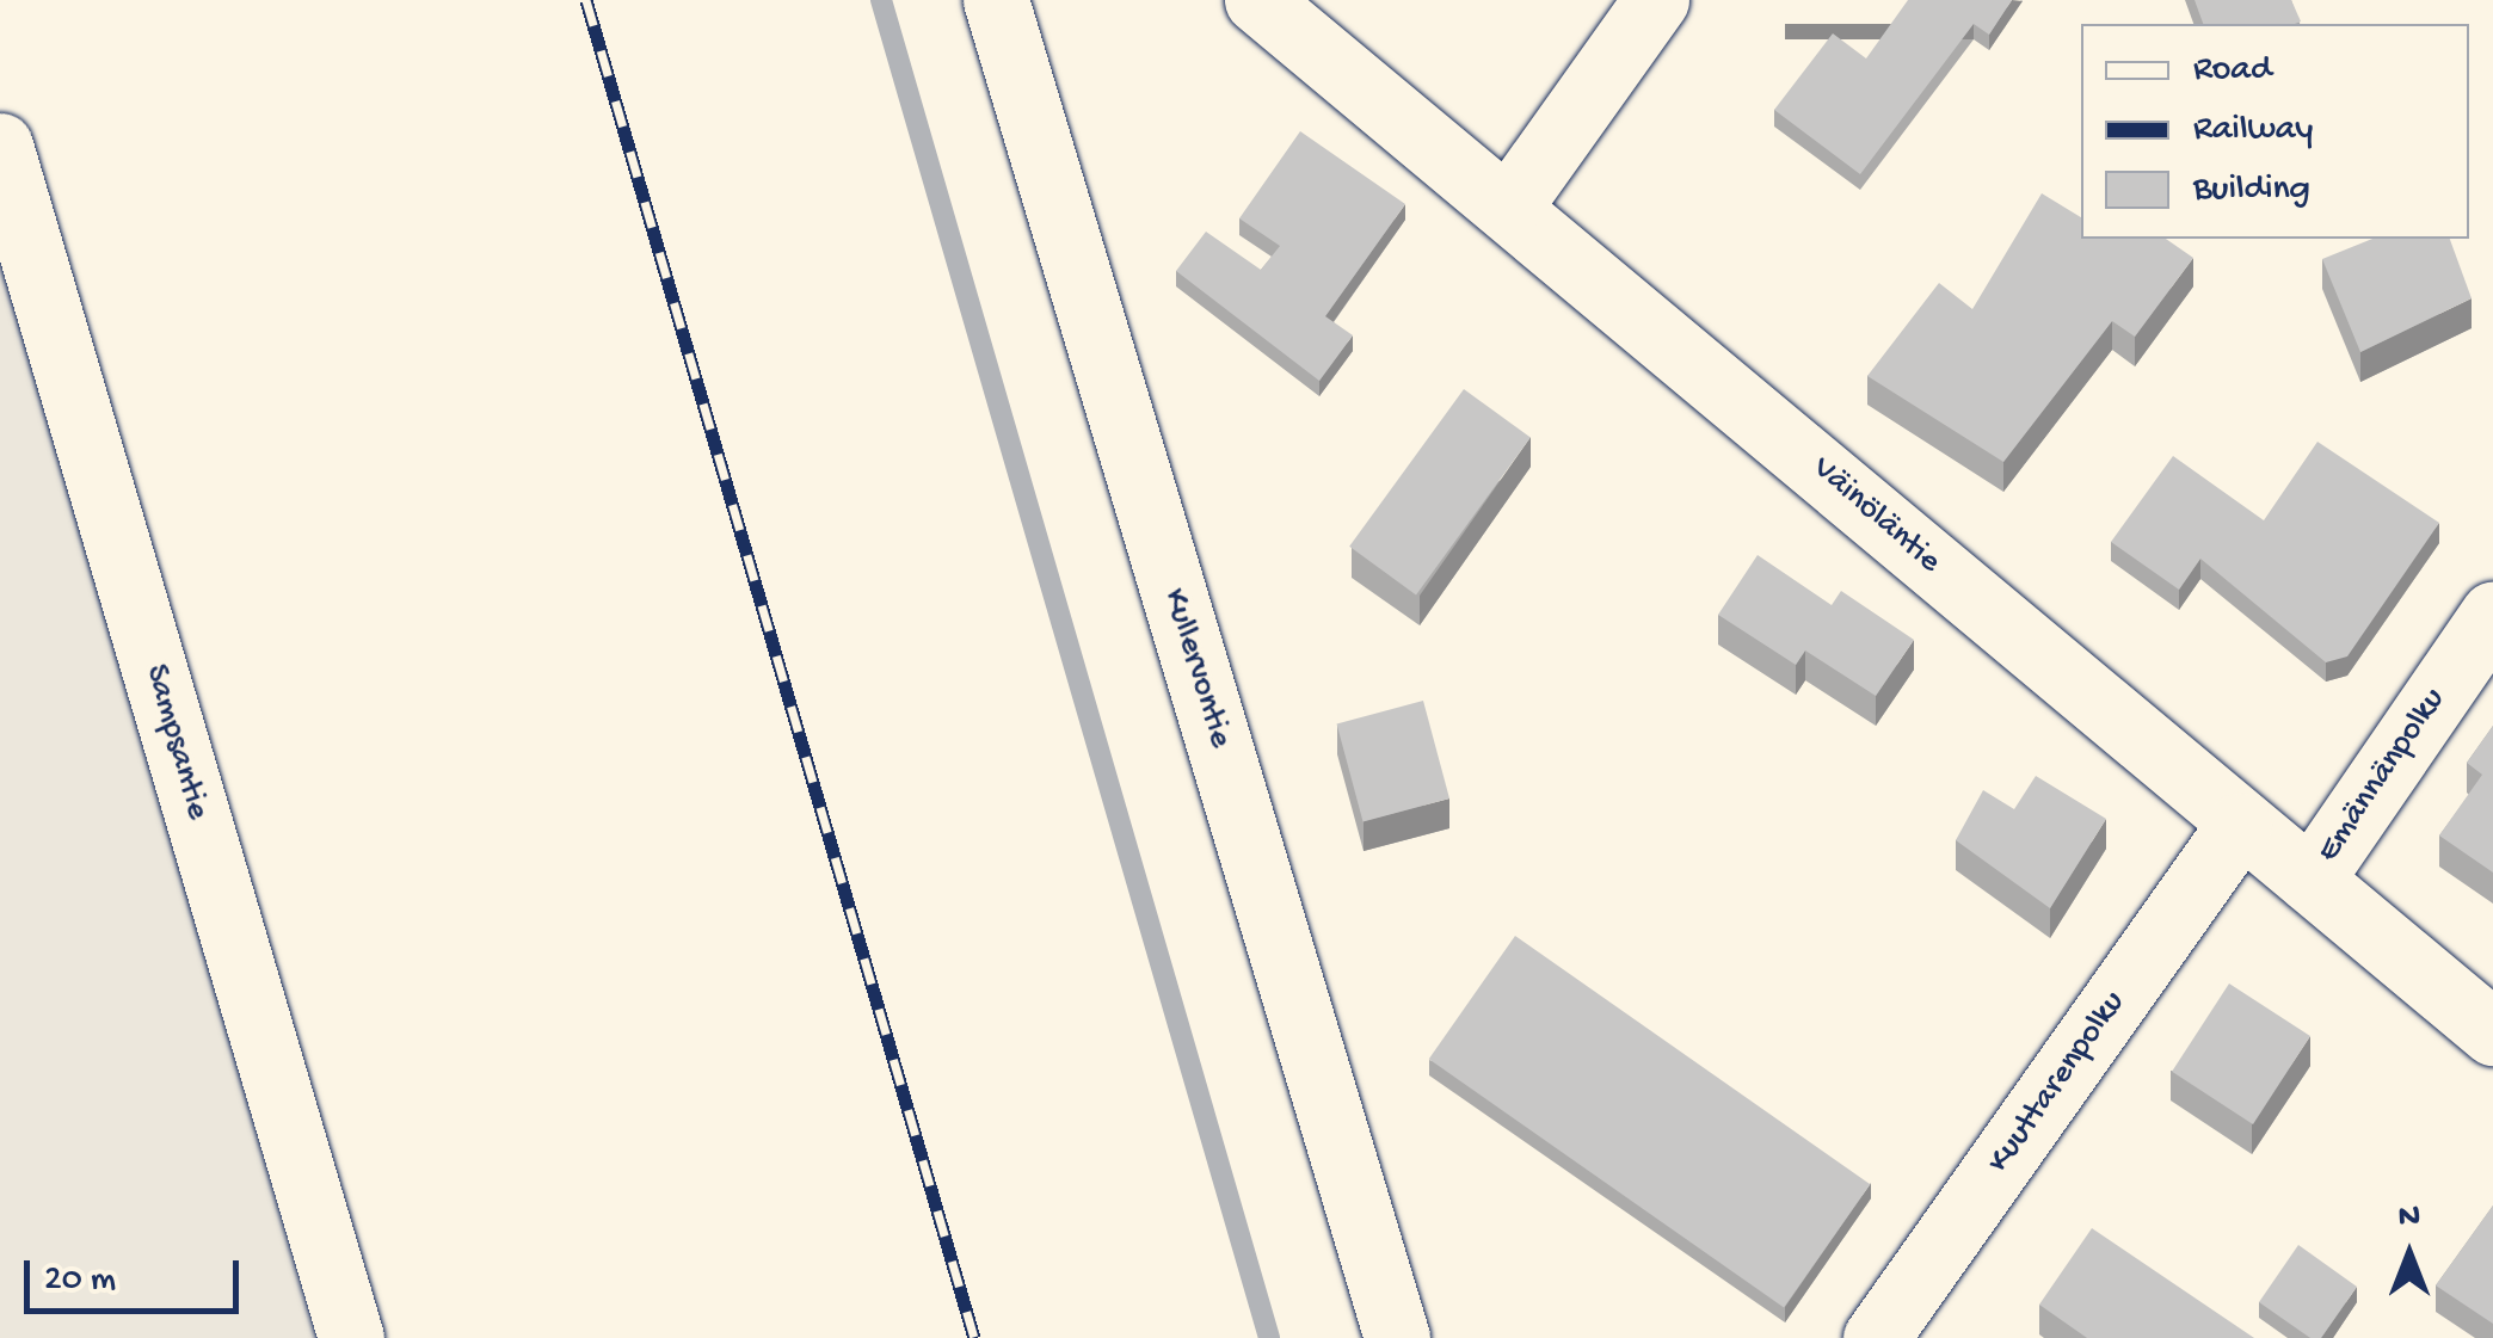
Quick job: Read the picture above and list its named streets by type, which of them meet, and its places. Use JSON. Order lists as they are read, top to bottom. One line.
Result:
{"streets":{"street":["Väinöläntie","Kullervontie","Sampsantie","Emännänpolku","Kuuttarenpolku"]},"crossings":[["Väinöläntie","Emännänpolku"],["Väinöläntie","Kuuttarenpolku"]],"legend":["Road","Railway","Building"],"scale_bar":"20 m","north":"top"}
